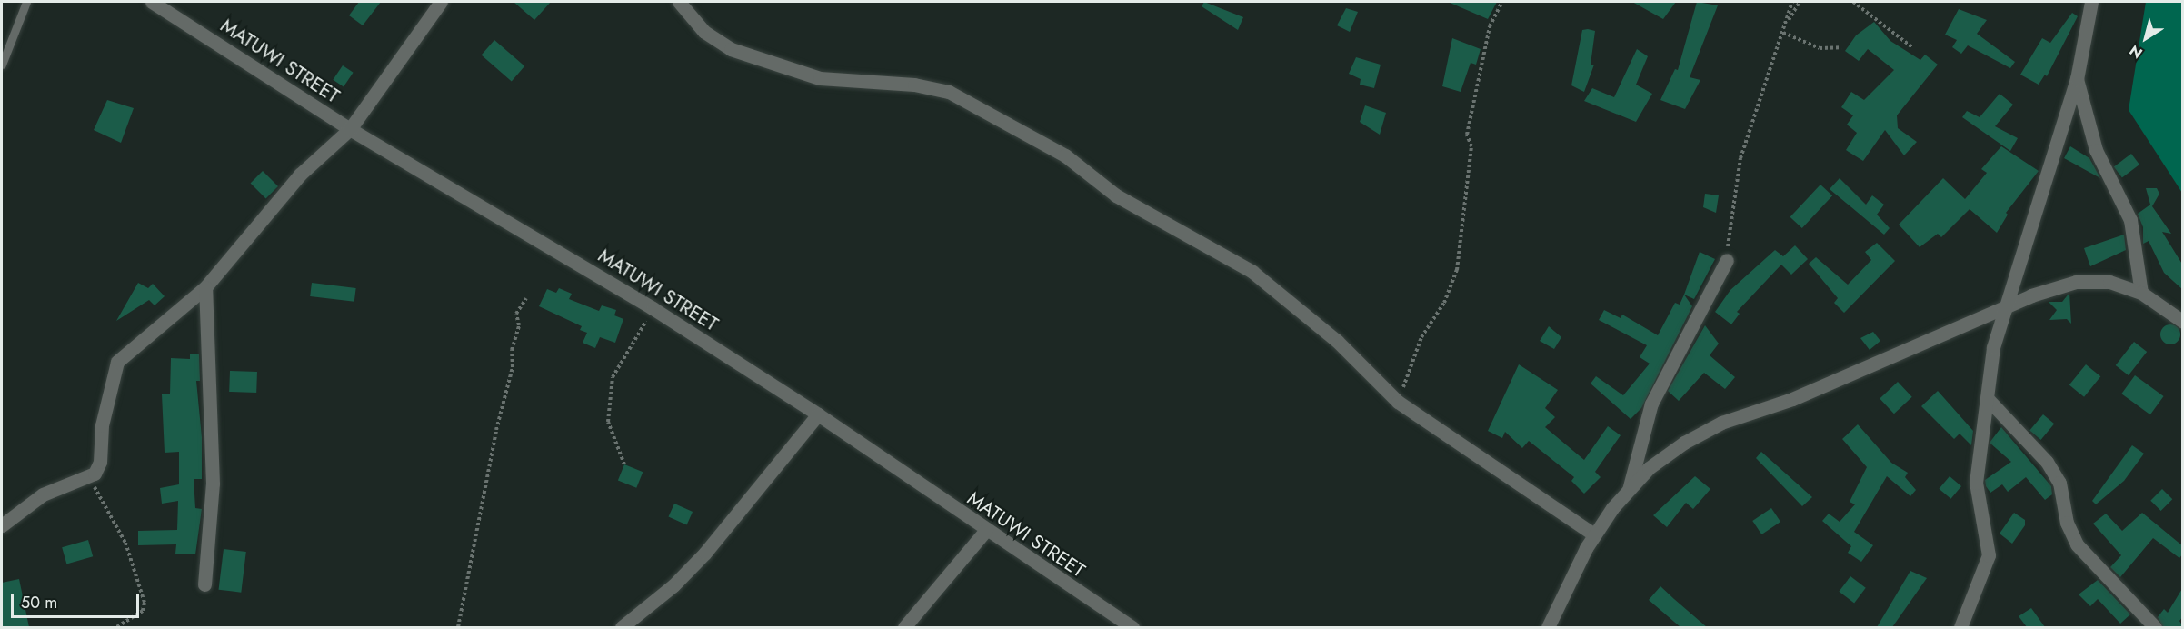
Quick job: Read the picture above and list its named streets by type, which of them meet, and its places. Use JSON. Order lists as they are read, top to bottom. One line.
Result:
{"streets":{"street":["MATUWI STREET"]},"scale_bar":"50 m","north":"bottom left"}
